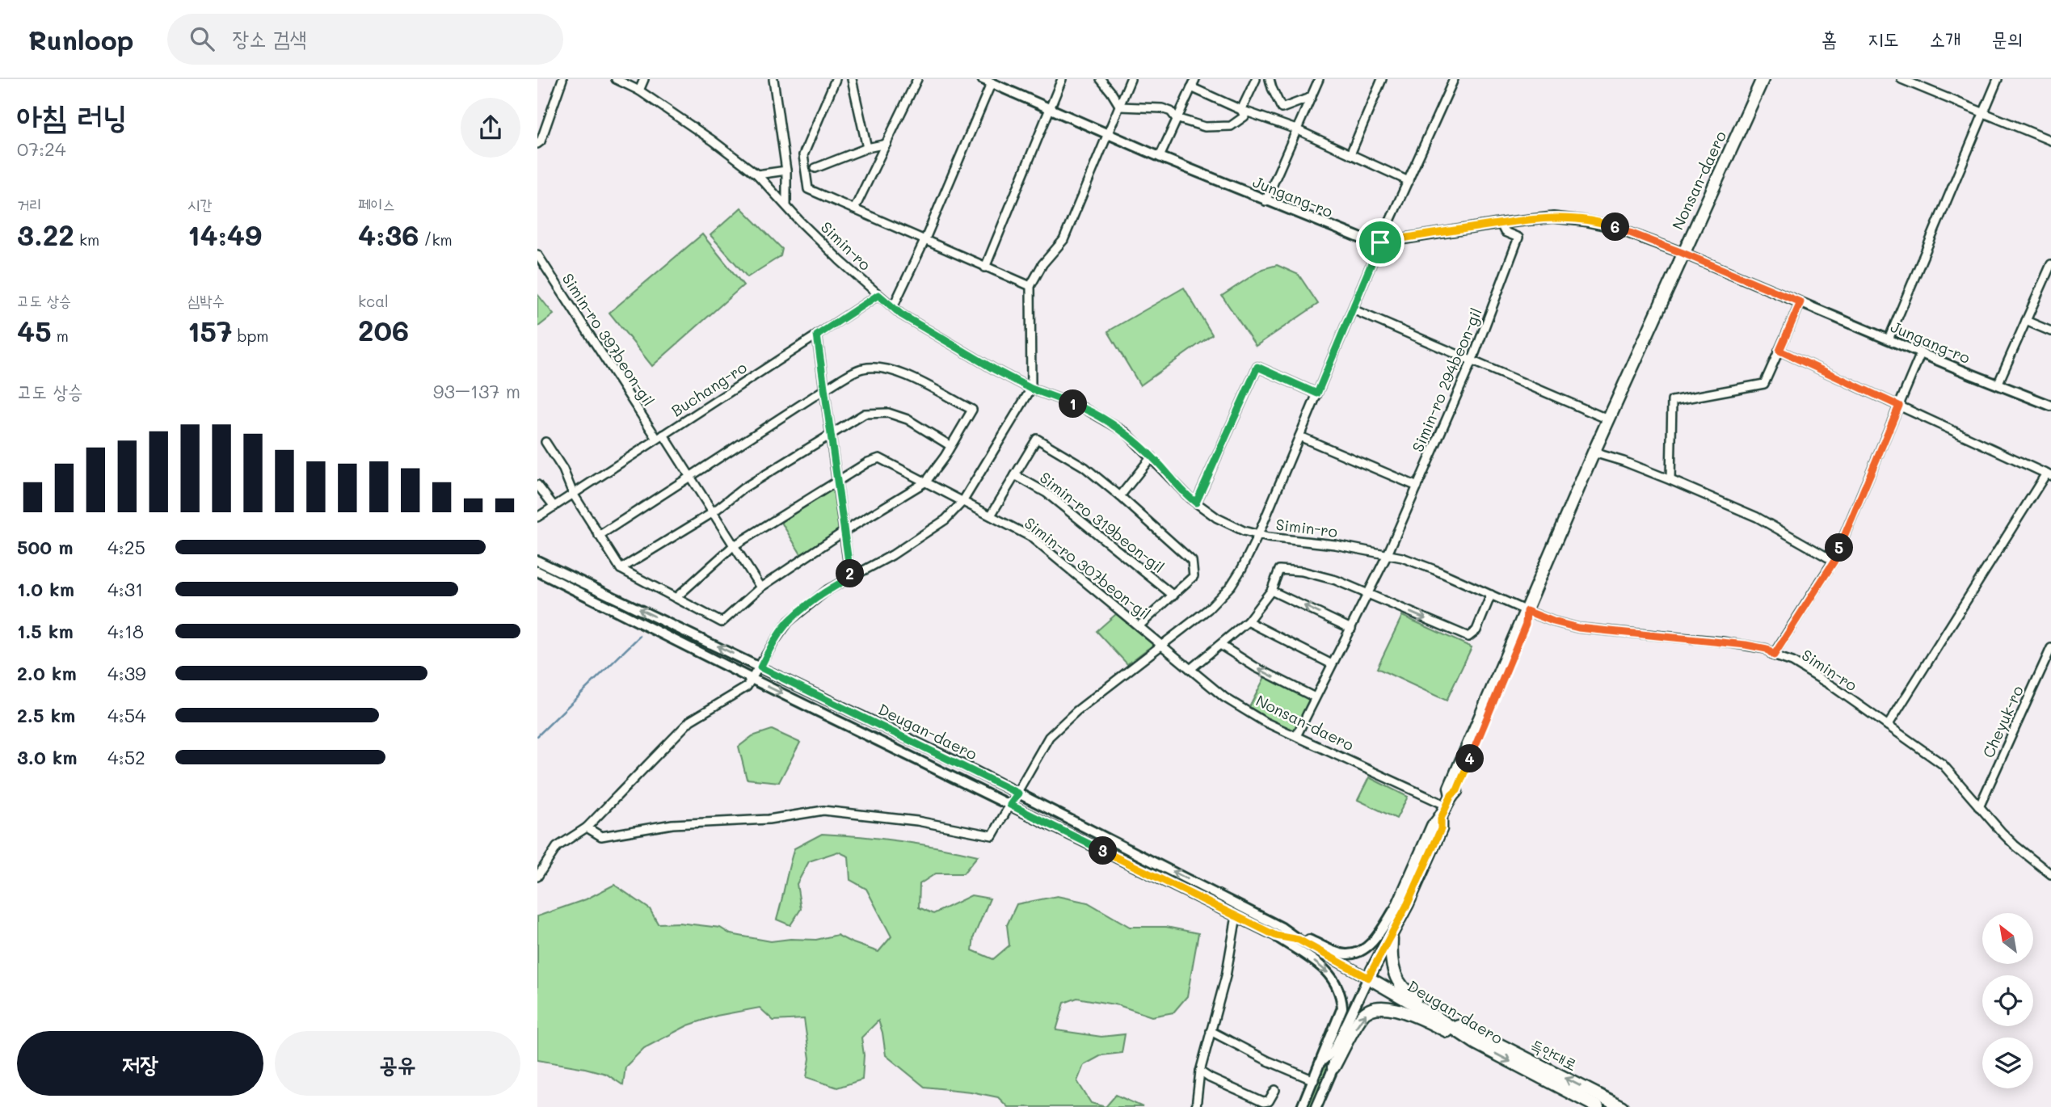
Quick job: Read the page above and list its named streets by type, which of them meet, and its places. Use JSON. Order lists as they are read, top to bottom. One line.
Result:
{"streets":{"main road":["Nonsan-daero","Deugan-daero","득안대로"],"street":["Jungang-ro","Simin-ro","Simin-ro 397beon-gil","Simin-ro 294beon-gil","Buchang-ro","Simin-ro 319beon-gil","Simin-ro 307beon-gil","Cheyuk-ro"]},"crossings":[["Nonsan-daero","Jungang-ro"],["Nonsan-daero","Simin-ro"],["Nonsan-daero","Simin-ro 294beon-gil"],["Nonsan-daero","Simin-ro 307beon-gil"],["Nonsan-daero","Deugan-daero"],["Jungang-ro","Simin-ro 294beon-gil"],["Simin-ro","Simin-ro 294beon-gil"],["Simin-ro","Buchang-ro"],["Simin-ro","Simin-ro 319beon-gil"],["Simin-ro","Cheyuk-ro"],["Simin-ro 397beon-gil","Buchang-ro"],["Deugan-daero","득안대로"]],"one_way":["득안대로"],"north":"top left","page":{"header":"Runloop","search":"장소 검색","nav":["홈","지도","소개","문의"],"heading":["아침 러닝","07:24"],"stats":[["거리","3.22 km"],["시간","14:49"],["페이스","4:36 /km"],["고도 상승","45 m"],["심박수","157 bpm"],["kcal","206"]],"pins":["6","1","5","2","4","3"],"chart":["고도 상승","93–137 m"],"list":[{"name":"500 m","note":"4:25"},{"name":"1.0 km","note":"4:31"},{"name":"1.5 km","note":"4:18"},{"name":"2.0 km","note":"4:39"},{"name":"2.5 km","note":"4:54"},{"name":"3.0 km","note":"4:52"}],"buttons":["저장","공유"]}}
